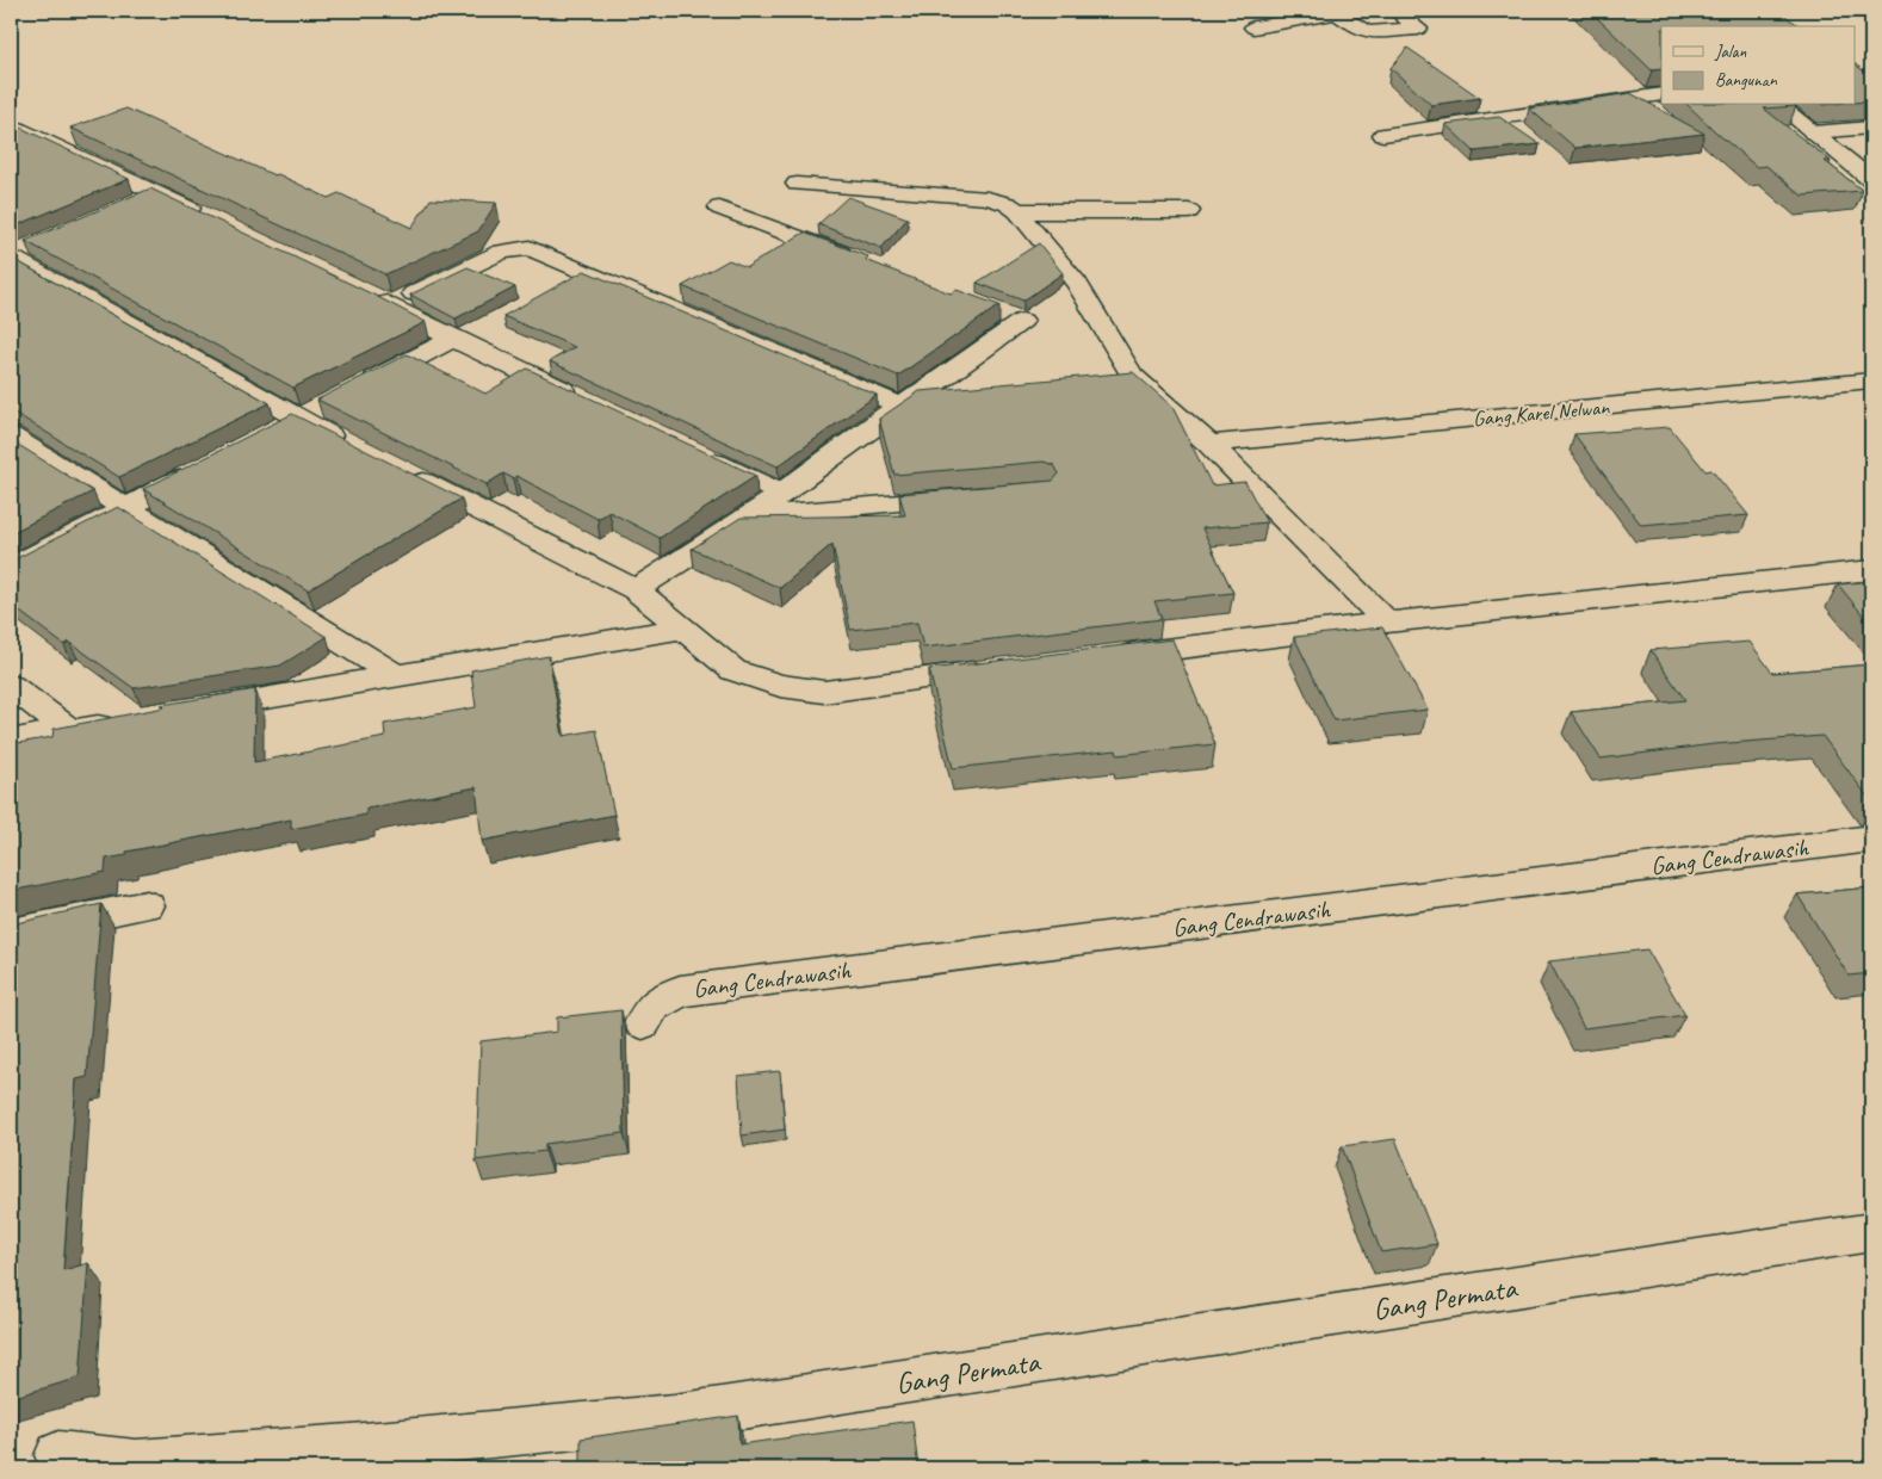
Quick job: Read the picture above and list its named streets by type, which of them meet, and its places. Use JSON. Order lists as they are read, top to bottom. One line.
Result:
{"streets":{"street":["Gang Karel Nelwan","Gang Cendrawasih","Gang Permata"]},"legend":["Jalan","Bangunan"]}
